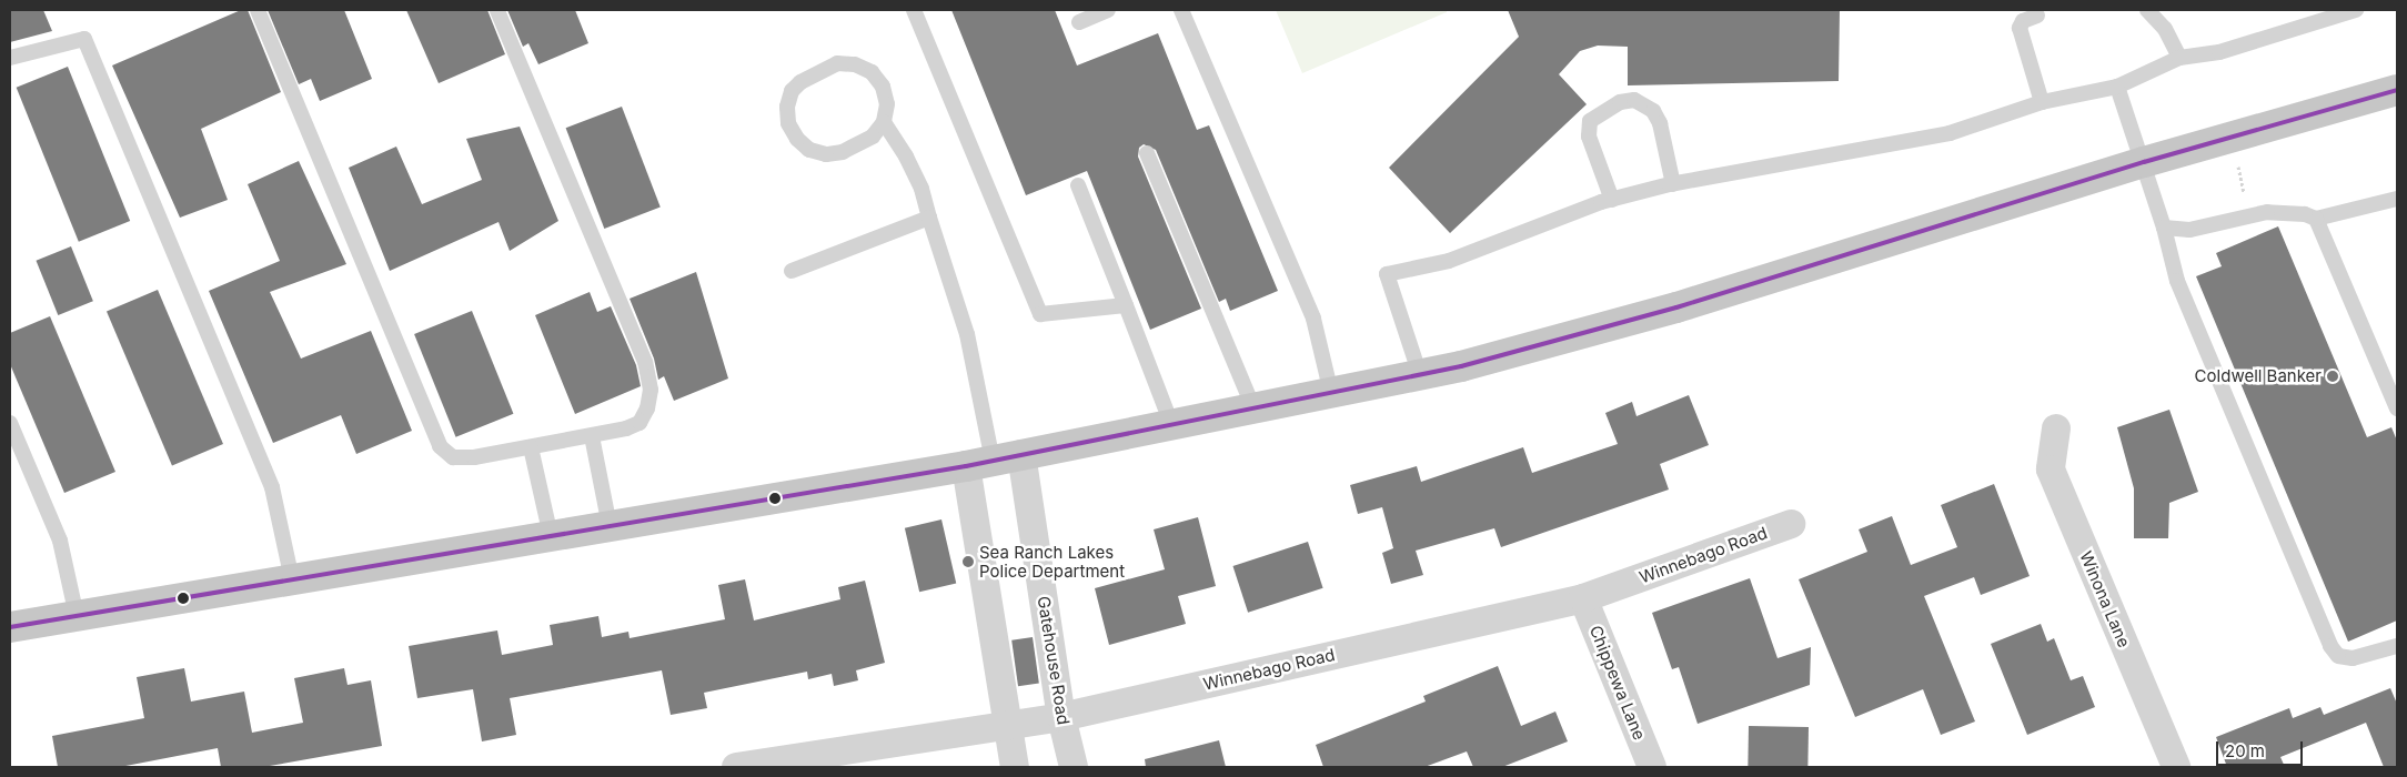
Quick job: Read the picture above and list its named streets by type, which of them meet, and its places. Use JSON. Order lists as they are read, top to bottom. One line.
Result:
{"streets":{"street":["Winnebago Road","Winona Lane","Gatehouse Road","Chippewa Lane"]},"crossings":[["Winnebago Road","Gatehouse Road"],["Winnebago Road","Chippewa Lane"]],"places":["Coldwell Banker","Sea Ranch Lakes Police Department"],"scale_bar":"20 m"}
